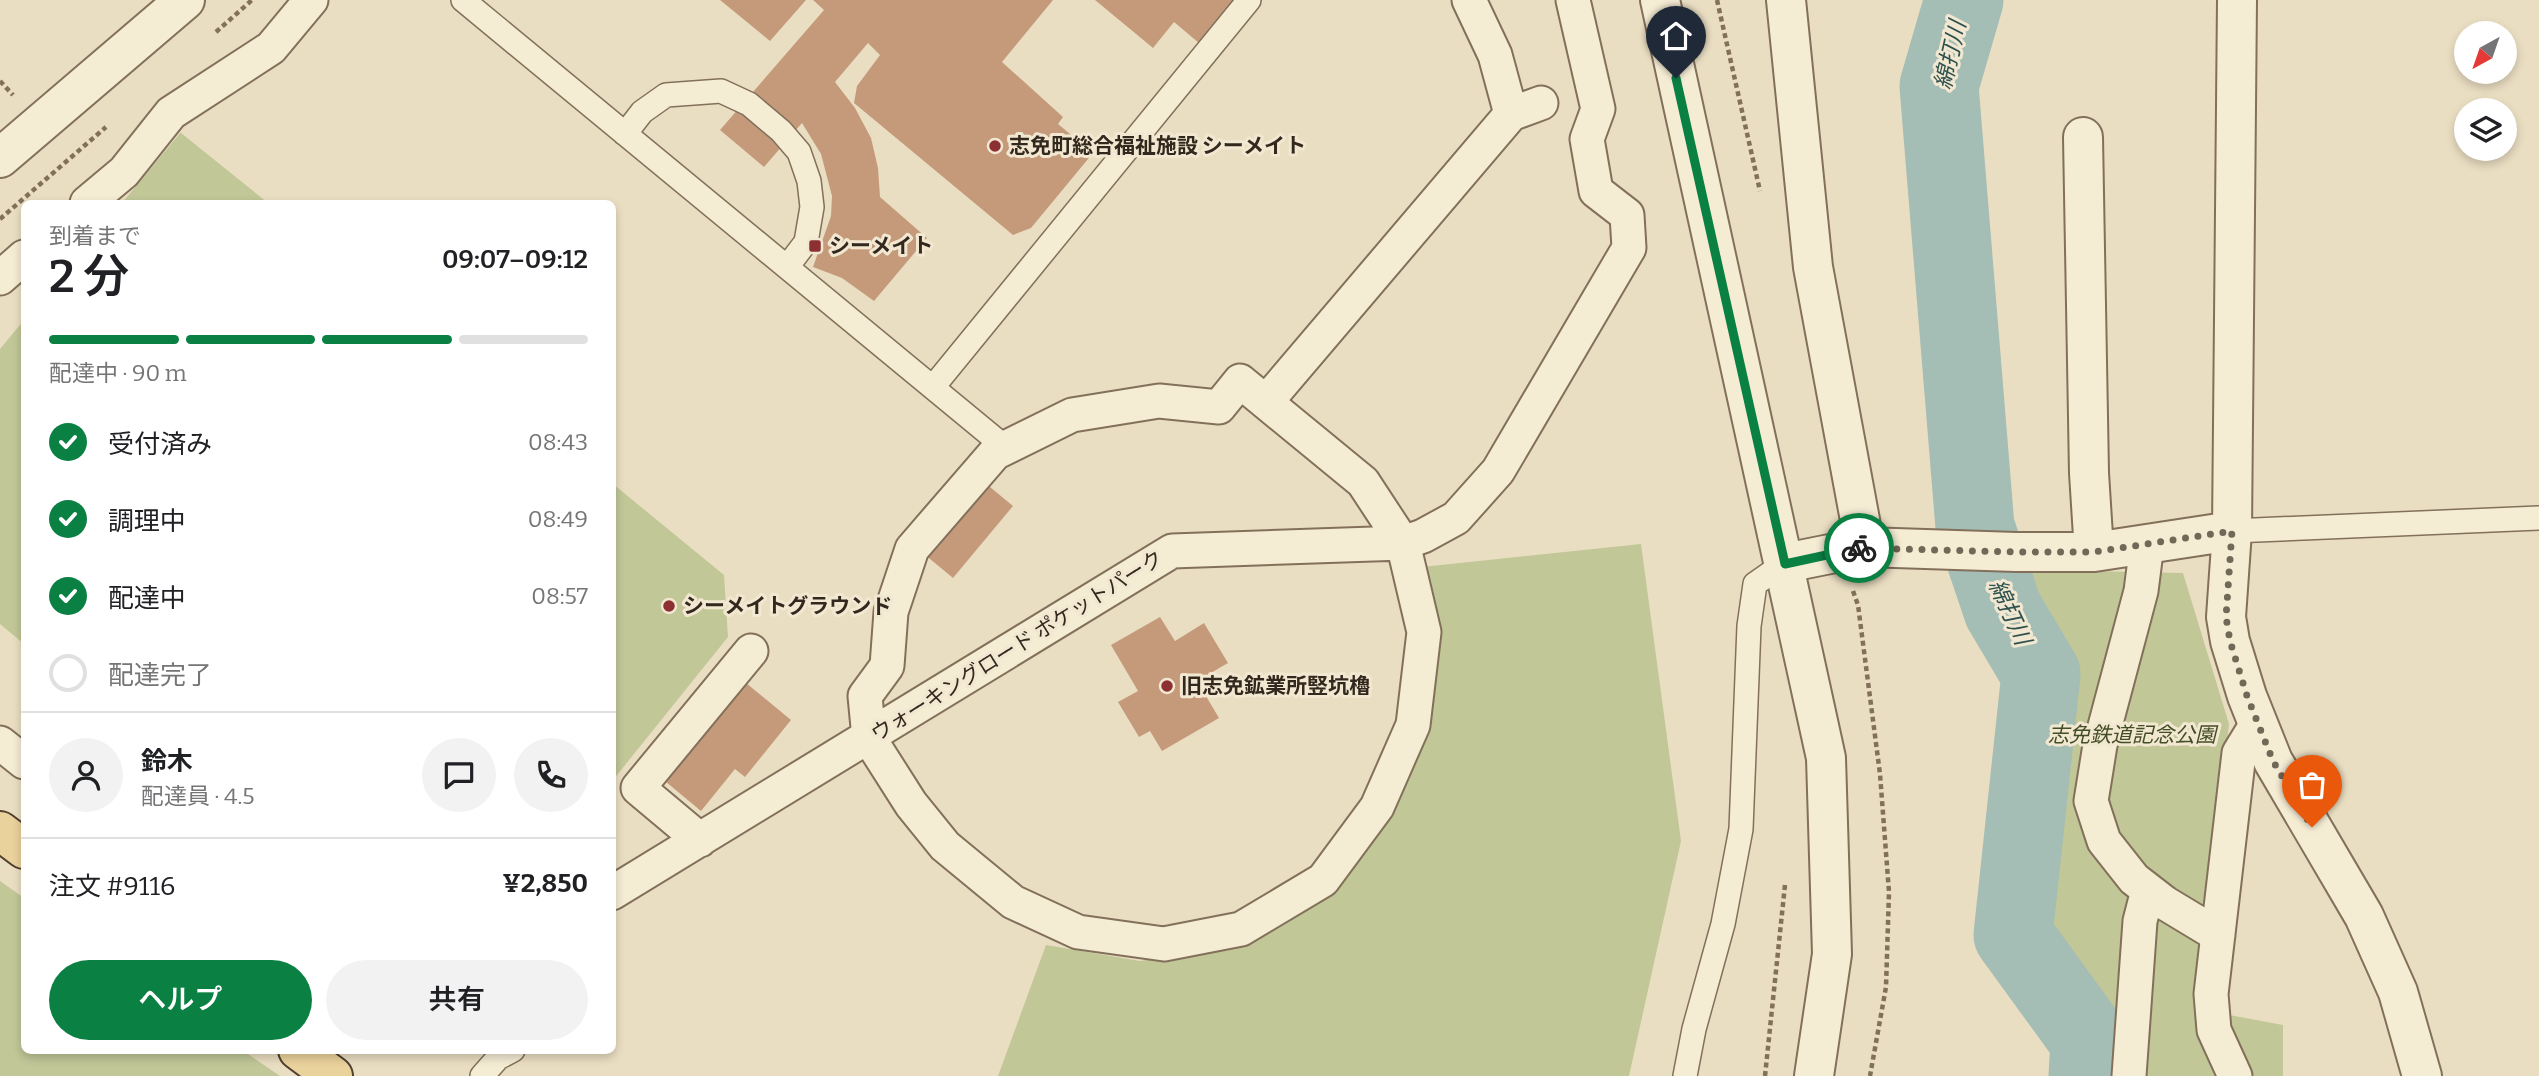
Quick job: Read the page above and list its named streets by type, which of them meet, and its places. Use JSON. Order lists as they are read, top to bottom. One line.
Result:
{"streets":{"street":["ウォーキングロード ポケットパーク"]},"water":["綿打川"],"parks":["志免鉄道記念公園"],"places":{"other":["志免町総合福祉施設 シーメイト","シーメイトグラウンド","旧志免鉱業所竪坑櫓"],"transit":["シーメイト"]},"north":"bottom left","page":{"heading":["2 分","到着まで","09:07–09:12"],"panel":["鈴木","配達員 · 4.5","注文 #9116","¥2,850"],"bar":"配達中 · 90 m","list":[["受付済み","08:43"],["調理中","08:49"],["配達中","08:57"],"配達完了"],"buttons":["ヘルプ","共有"]}}
